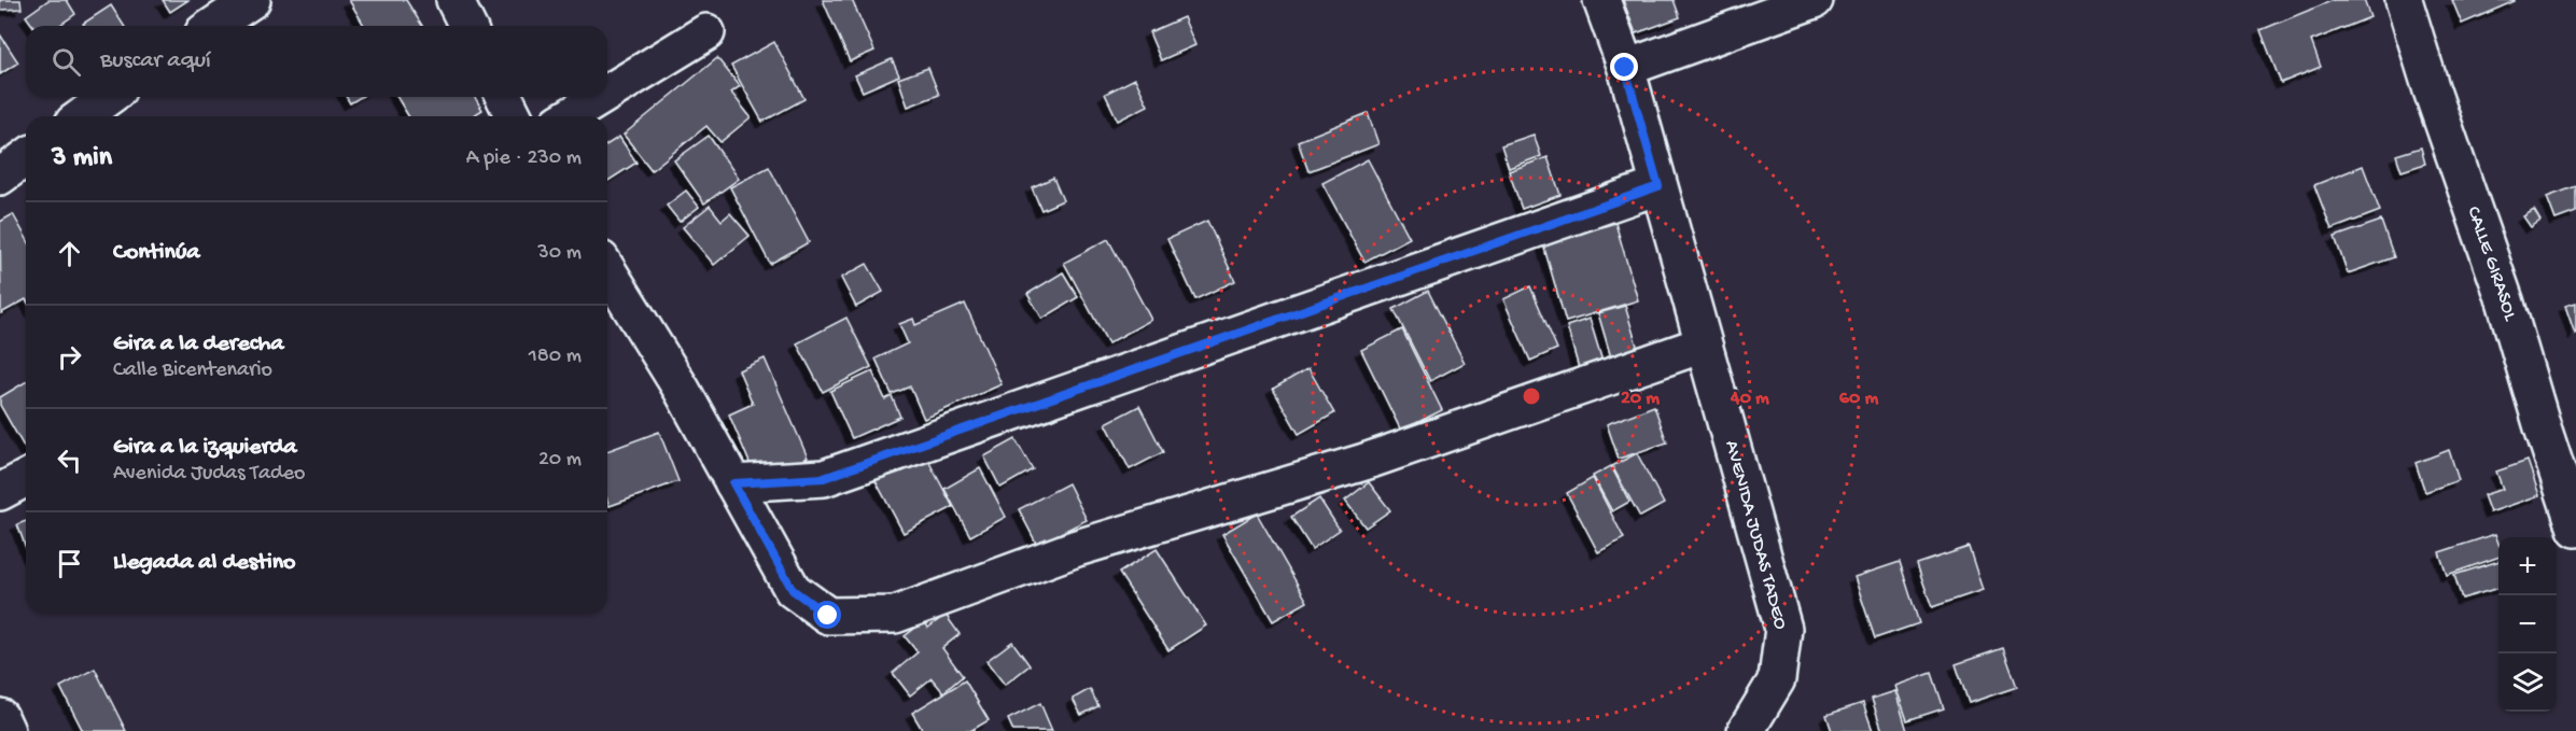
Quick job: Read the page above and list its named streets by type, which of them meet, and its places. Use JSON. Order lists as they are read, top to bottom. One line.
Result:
{"streets":{"street":["CALLE GIRASOL","AVENIDA JUDAS TADEO"]},"page":{"search":"Buscar aquí","heading":["3 min","A pie · 230 m"],"list":[["Continúa","30 m"],["Gira a la derecha","Calle Bicentenario","180 m"],["Gira a la izquierda","Avenida Judas Tadeo","20 m"],"Llegada al destino"],"map_buttons":["+","−"]},"rings":["20 m","40 m","60 m"]}
